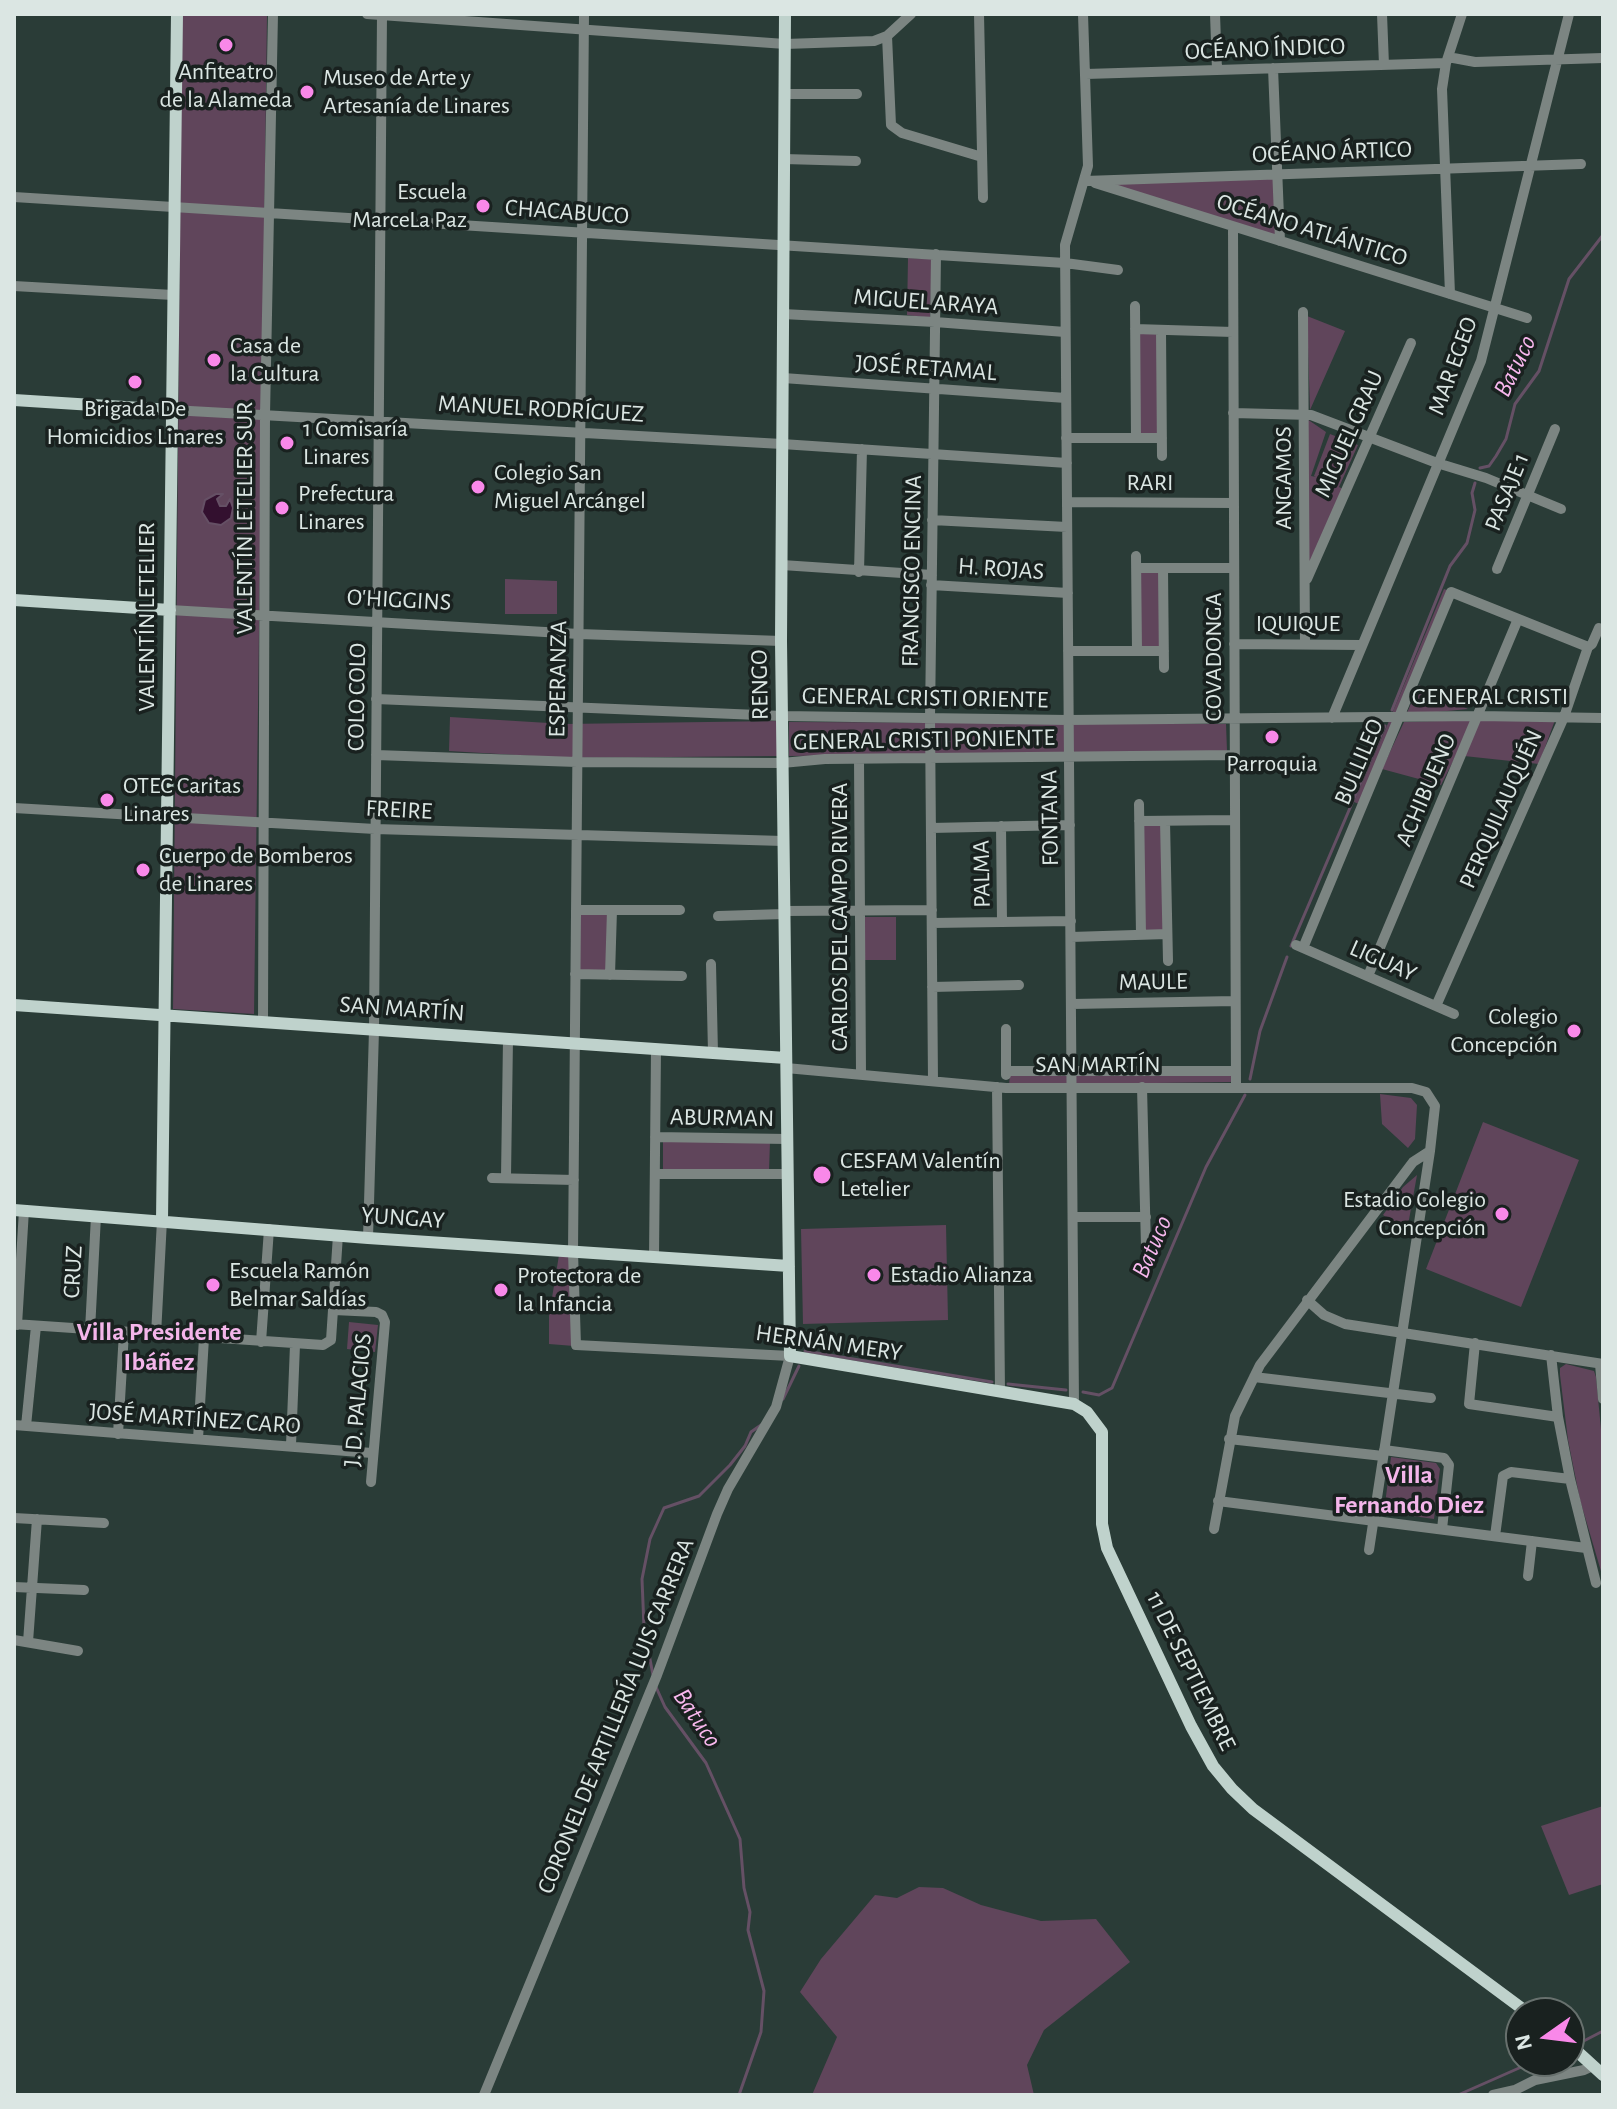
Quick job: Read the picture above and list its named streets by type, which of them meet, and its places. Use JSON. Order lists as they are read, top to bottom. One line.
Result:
{"streets":{"main road":["MANUEL RODRÍGUEZ","O'HIGGINS","VALENTÍN LETELIER","RENGO","SAN MARTÍN","YUNGAY","HERNÁN MERY","11 DE SEPTIEMBRE"],"street":["OCÉANO ÍNDICO","OCÉANO ÁRTICO","CHACABUCO","OCÉANO ATLÁNTICO","MIGUEL ARAYA","MAR EGEO","JOSÉ RETAMAL","MIGUEL GRAU","ANGAMOS","RARI","PASAJE 1","VALENTÍN LETELIER SUR","H. ROJAS","FRANCISCO ENCINA","IQUIQUE","COVADONGA","ESPERANZA","COLO COLO","GENERAL CRISTI","GENERAL CRISTI ORIENTE","GENERAL CRISTI PONIENTE","BULLILEO","ACHIBUENO","PERQUILAUQUÉN","FREIRE","FONTANA","PALMA","CARLOS DEL CAMPO RIVERA","LIGUAY","MAULE","ABURMAN","CRUZ","J. D. PALACIOS","JOSÉ MARTÍNEZ CARO","CORONEL DE ARTILLERÍA LUIS CARRERA"]},"crossings":[["OCÉANO ÍNDICO","MAR EGEO"],["OCÉANO ÍNDICO","FONTANA"],["OCÉANO ÁRTICO","OCÉANO ATLÁNTICO"],["OCÉANO ÁRTICO","MAR EGEO"],["OCÉANO ÁRTICO","FONTANA"],["CHACABUCO","VALENTÍN LETELIER SUR"],["CHACABUCO","FRANCISCO ENCINA"],["CHACABUCO","VALENTÍN LETELIER"],["CHACABUCO","ESPERANZA"],["CHACABUCO","RENGO"],["CHACABUCO","COLO COLO"],["CHACABUCO","FONTANA"],["OCÉANO ATLÁNTICO","MAR EGEO"],["OCÉANO ATLÁNTICO","COVADONGA"],["OCÉANO ATLÁNTICO","FONTANA"],["MIGUEL ARAYA","FRANCISCO ENCINA"],["MIGUEL ARAYA","RENGO"],["MIGUEL ARAYA","FONTANA"],["MAR EGEO","IQUIQUE"],["MAR EGEO","GENERAL CRISTI"],["JOSÉ RETAMAL","FRANCISCO ENCINA"],["JOSÉ RETAMAL","RENGO"],["JOSÉ RETAMAL","FONTANA"],["MANUEL RODRÍGUEZ","VALENTÍN LETELIER SUR"],["MANUEL RODRÍGUEZ","FRANCISCO ENCINA"],["MANUEL RODRÍGUEZ","VALENTÍN LETELIER"],["MANUEL RODRÍGUEZ","ESPERANZA"],["MANUEL RODRÍGUEZ","RENGO"],["MANUEL RODRÍGUEZ","COLO COLO"],["MANUEL RODRÍGUEZ","FONTANA"],["MIGUEL GRAU","ANGAMOS"],["ANGAMOS","IQUIQUE"],["RARI","COVADONGA"],["RARI","FONTANA"],["VALENTÍN LETELIER SUR","O'HIGGINS"],["VALENTÍN LETELIER SUR","FREIRE"],["VALENTÍN LETELIER SUR","SAN MARTÍN"],["H. ROJAS","FRANCISCO ENCINA"],["H. ROJAS","RENGO"],["H. ROJAS","FONTANA"],["FRANCISCO ENCINA","GENERAL CRISTI ORIENTE"],["FRANCISCO ENCINA","GENERAL CRISTI PONIENTE"],["FRANCISCO ENCINA","SAN MARTÍN"],["O'HIGGINS","VALENTÍN LETELIER"],["O'HIGGINS","ESPERANZA"],["O'HIGGINS","RENGO"],["O'HIGGINS","COLO COLO"],["VALENTÍN LETELIER","FREIRE"],["VALENTÍN LETELIER","SAN MARTÍN"],["VALENTÍN LETELIER","YUNGAY"],["IQUIQUE","COVADONGA"],["COVADONGA","GENERAL CRISTI"],["COVADONGA","GENERAL CRISTI ORIENTE"],["COVADONGA","GENERAL CRISTI PONIENTE"],["COVADONGA","MAULE"],["COVADONGA","SAN MARTÍN"],["ESPERANZA","GENERAL CRISTI ORIENTE"],["ESPERANZA","GENERAL CRISTI PONIENTE"],["ESPERANZA","FREIRE"],["ESPERANZA","SAN MARTÍN"],["ESPERANZA","YUNGAY"],["ESPERANZA","HERNÁN MERY"],["RENGO","GENERAL CRISTI ORIENTE"],["RENGO","GENERAL CRISTI PONIENTE"],["RENGO","FREIRE"],["RENGO","SAN MARTÍN"],["RENGO","ABURMAN"],["RENGO","YUNGAY"],["RENGO","HERNÁN MERY"],["RENGO","CORONEL DE ARTILLERÍA LUIS CARRERA"],["COLO COLO","GENERAL CRISTI ORIENTE"],["COLO COLO","GENERAL CRISTI PONIENTE"],["COLO COLO","FREIRE"],["COLO COLO","SAN MARTÍN"],["COLO COLO","YUNGAY"],["GENERAL CRISTI","GENERAL CRISTI ORIENTE"],["GENERAL CRISTI","BULLILEO"],["GENERAL CRISTI","ACHIBUENO"],["GENERAL CRISTI","PERQUILAUQUÉN"],["GENERAL CRISTI ORIENTE","FONTANA"],["GENERAL CRISTI PONIENTE","FONTANA"],["GENERAL CRISTI PONIENTE","CARLOS DEL CAMPO RIVERA"],["BULLILEO","ACHIBUENO"],["BULLILEO","LIGUAY"],["ACHIBUENO","LIGUAY"],["PERQUILAUQUÉN","LIGUAY"],["FONTANA","MAULE"],["FONTANA","SAN MARTÍN"],["FONTANA","HERNÁN MERY"],["FONTANA","11 DE SEPTIEMBRE"],["CARLOS DEL CAMPO RIVERA","SAN MARTÍN"],["YUNGAY","CRUZ"],["HERNÁN MERY","11 DE SEPTIEMBRE"],["HERNÁN MERY","CORONEL DE ARTILLERÍA LUIS CARRERA"],["J. D. PALACIOS","JOSÉ MARTÍNEZ CARO"]],"districts":["Villa Presidente Ibáñez","Villa Fernando Diez"],"water":["Batuco"],"places":["Anfiteatro de la Alameda","Museo de Arte y Artesanía de Linares","Escuela MarceLa Paz","Casa de la Cultura","Brigada De Homicidios Linares","1 Comisaría Linares","Colegio San Miguel Arcángel","Prefectura Linares","Parroquia","OTEC Caritas Linares","Cuerpo de Bomberos de Linares","Colegio Concepción","CESFAM Valentín Letelier","Estadio Colegio Concepción","Estadio Alianza","Escuela Ramón Belmar Saldías","Protectora de la Infancia"],"north":"left"}
